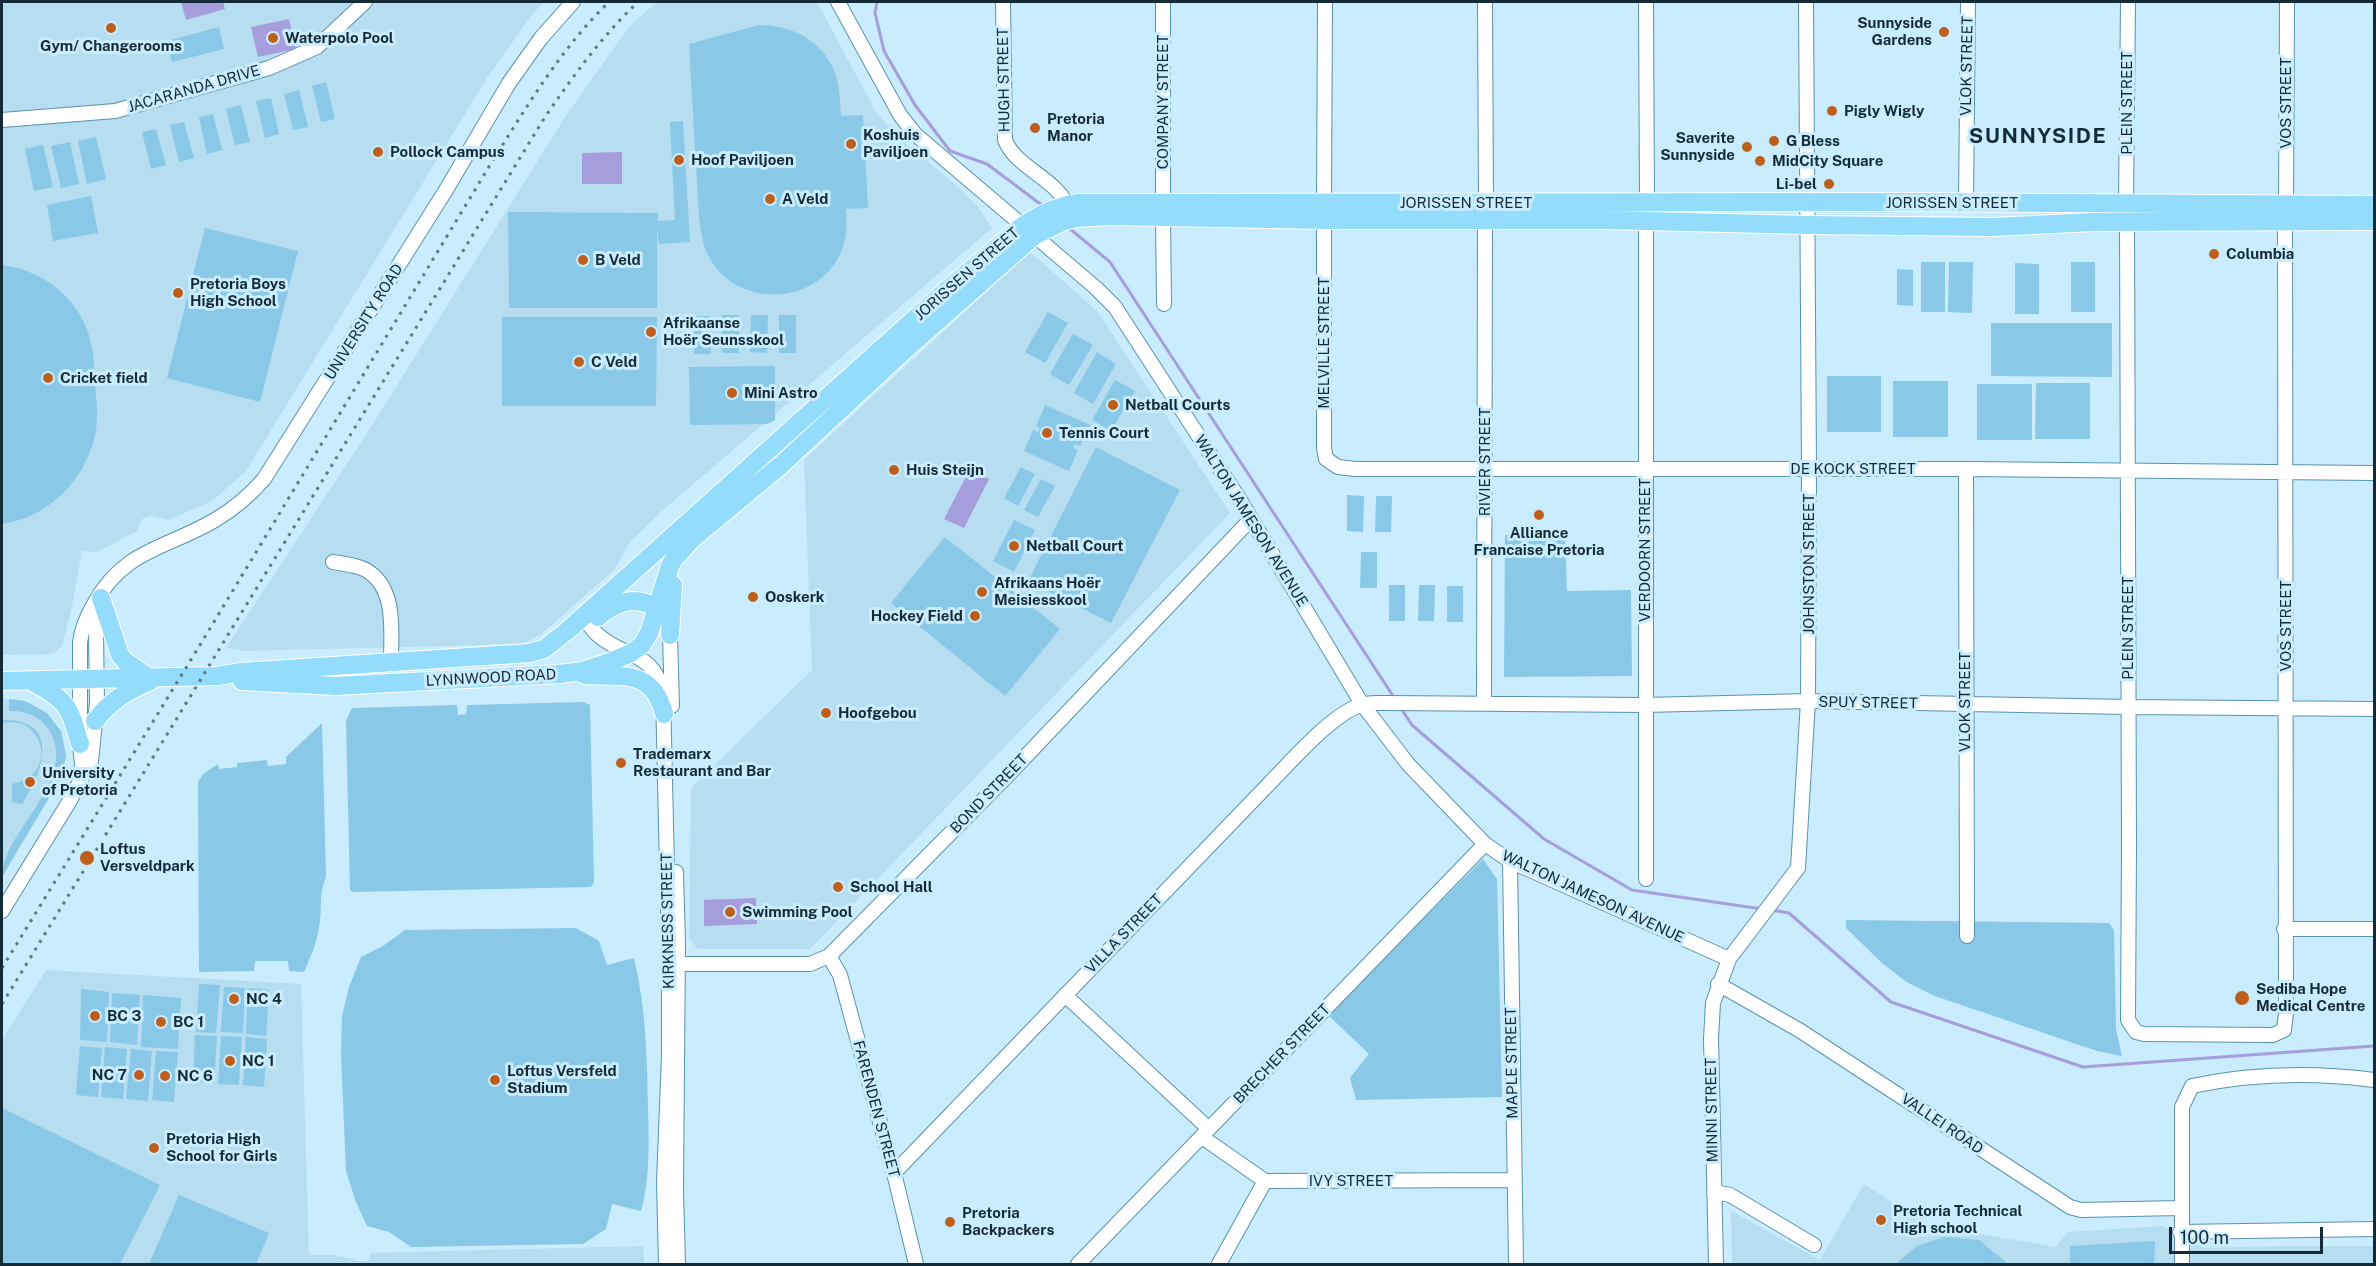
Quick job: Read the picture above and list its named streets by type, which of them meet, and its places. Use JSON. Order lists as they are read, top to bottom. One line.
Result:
{"streets":{"main road":["JORISSEN STREET","LYNNWOOD ROAD"],"street":["VLOK STREET","HUGH STREET","JACARANDA DRIVE","COMPANY STREET","PLEIN STREET","VOS STREET","UNIVERSITY ROAD","MELVILLE STREET","RIVIER STREET","DE KOCK STREET","WALTON JAMESON AVENUE","VERDOORN STREET","JOHNSTON STREET","SPUY STREET","BOND STREET","KIRKNESS STREET","VILLA STREET","BRECHER STREET","MAPLE STREET","FARENDEN STREET","MINNI STREET","VALLEI ROAD","IVY STREET"]},"crossings":[["VLOK STREET","JORISSEN STREET"],["VLOK STREET","DE KOCK STREET"],["VLOK STREET","SPUY STREET"],["HUGH STREET","JORISSEN STREET"],["COMPANY STREET","JORISSEN STREET"],["PLEIN STREET","VOS STREET"],["PLEIN STREET","JORISSEN STREET"],["PLEIN STREET","DE KOCK STREET"],["PLEIN STREET","SPUY STREET"],["VOS STREET","JORISSEN STREET"],["VOS STREET","DE KOCK STREET"],["VOS STREET","SPUY STREET"],["JORISSEN STREET","MELVILLE STREET"],["JORISSEN STREET","RIVIER STREET"],["JORISSEN STREET","WALTON JAMESON AVENUE"],["JORISSEN STREET","VERDOORN STREET"],["JORISSEN STREET","JOHNSTON STREET"],["JORISSEN STREET","LYNNWOOD ROAD"],["MELVILLE STREET","DE KOCK STREET"],["RIVIER STREET","DE KOCK STREET"],["RIVIER STREET","SPUY STREET"],["DE KOCK STREET","VERDOORN STREET"],["DE KOCK STREET","JOHNSTON STREET"],["WALTON JAMESON AVENUE","JOHNSTON STREET"],["WALTON JAMESON AVENUE","SPUY STREET"],["WALTON JAMESON AVENUE","BOND STREET"],["WALTON JAMESON AVENUE","VILLA STREET"],["WALTON JAMESON AVENUE","BRECHER STREET"],["WALTON JAMESON AVENUE","MAPLE STREET"],["WALTON JAMESON AVENUE","MINNI STREET"],["VERDOORN STREET","SPUY STREET"],["JOHNSTON STREET","SPUY STREET"],["JOHNSTON STREET","MINNI STREET"],["LYNNWOOD ROAD","KIRKNESS STREET"],["SPUY STREET","VILLA STREET"],["BOND STREET","KIRKNESS STREET"],["BOND STREET","FARENDEN STREET"],["VILLA STREET","FARENDEN STREET"],["MAPLE STREET","IVY STREET"],["MINNI STREET","VALLEI ROAD"]],"districts":["SUNNYSIDE"],"places":["Gym/ Changerooms","Sunnyside Gardens","Waterpolo Pool","Pigly Wigly","Pretoria Manor","G Bless","Koshuis Paviljoen","Saverite Sunnyside","Pollock Campus","Hoof Paviljoen","MidCity Square","Li-bel","A Veld","Columbia","B Veld","Pretoria Boys High School","Afrikaanse Hoër Seunsskool","C Veld","Cricket field","Mini Astro","Netball Courts","Tennis Court","Huis Steijn","Alliance Francaise Pretoria","Netball Court","Afrikaans Hoër Meisiesskool","Ooskerk","Hockey Field","Hoofgebou","Trademarx Restaurant and Bar","University of Pretoria","Loftus Versveldpark","School Hall","Swimming Pool","Sediba Hope Medical Centre","NC 4","BC 3","BC 1","NC 1","NC 7","NC 6","Loftus Versfeld Stadium","Pretoria High School for Girls","Pretoria Technical High school","Pretoria Backpackers"],"scale_bar":"100 m"}
